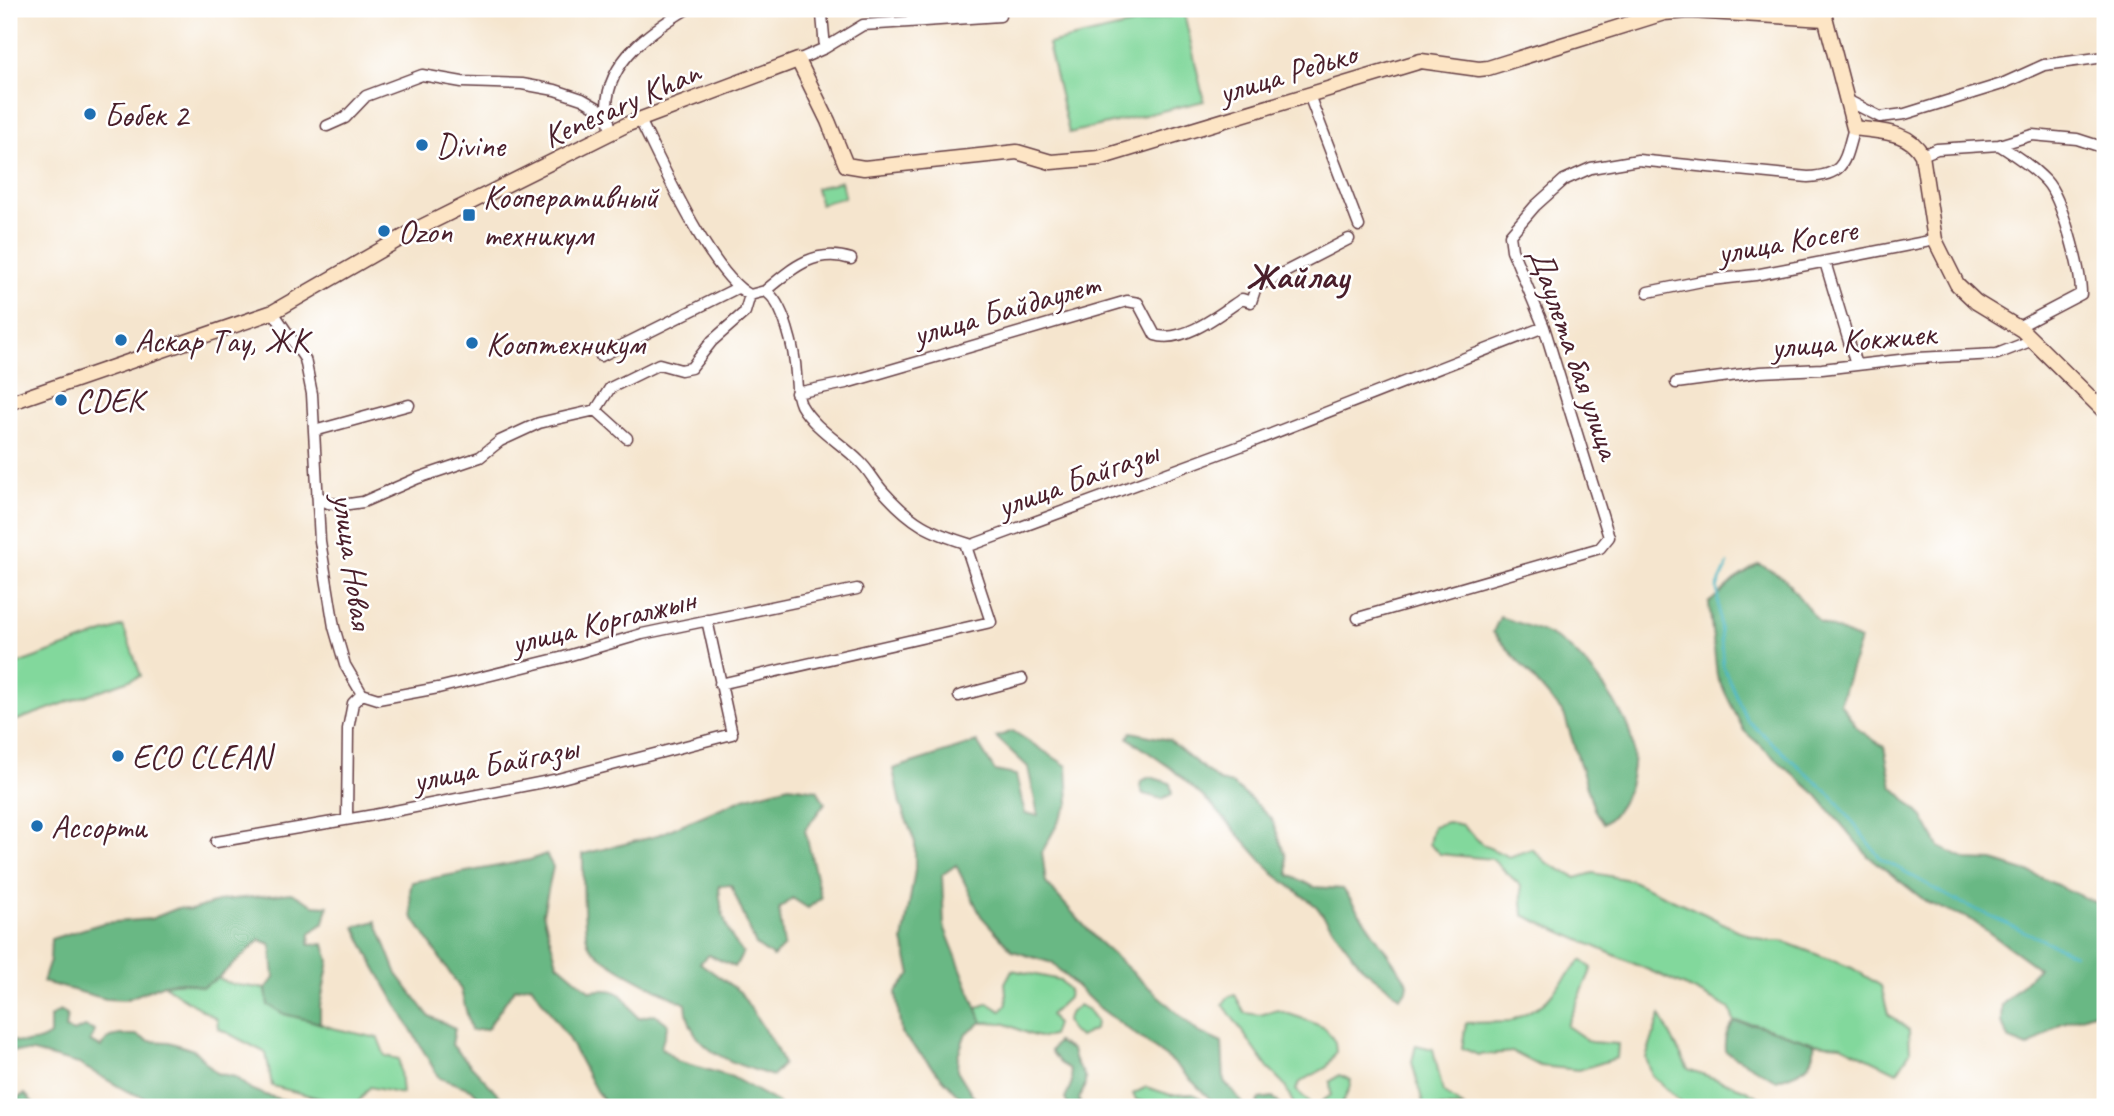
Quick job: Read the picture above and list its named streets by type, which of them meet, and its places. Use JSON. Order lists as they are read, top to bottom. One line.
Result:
{"streets":{"street":["улица Редько","Kenesary Khan","улица Косеге","улица Байдаулет","улица Кокжиек","Даулета бая улица","улица Байгазы","улица Новая","улица Коргалжын"]},"crossings":[["улица Редько","Kenesary Khan"],["Kenesary Khan","улица Новая"],["Даулета бая улица","улица Байгазы"],["улица Байгазы","улица Коргалжын"],["улица Новая","улица Коргалжын"]],"districts":["Жайлау"],"places":{"other":["Бөбек 2","Divine","Ozon","Аскар Тау, ЖК","Кооптехникум","CDEK","ECO CLEAN","Ассорти"],"transit":["Кооперативный техникум"]}}
